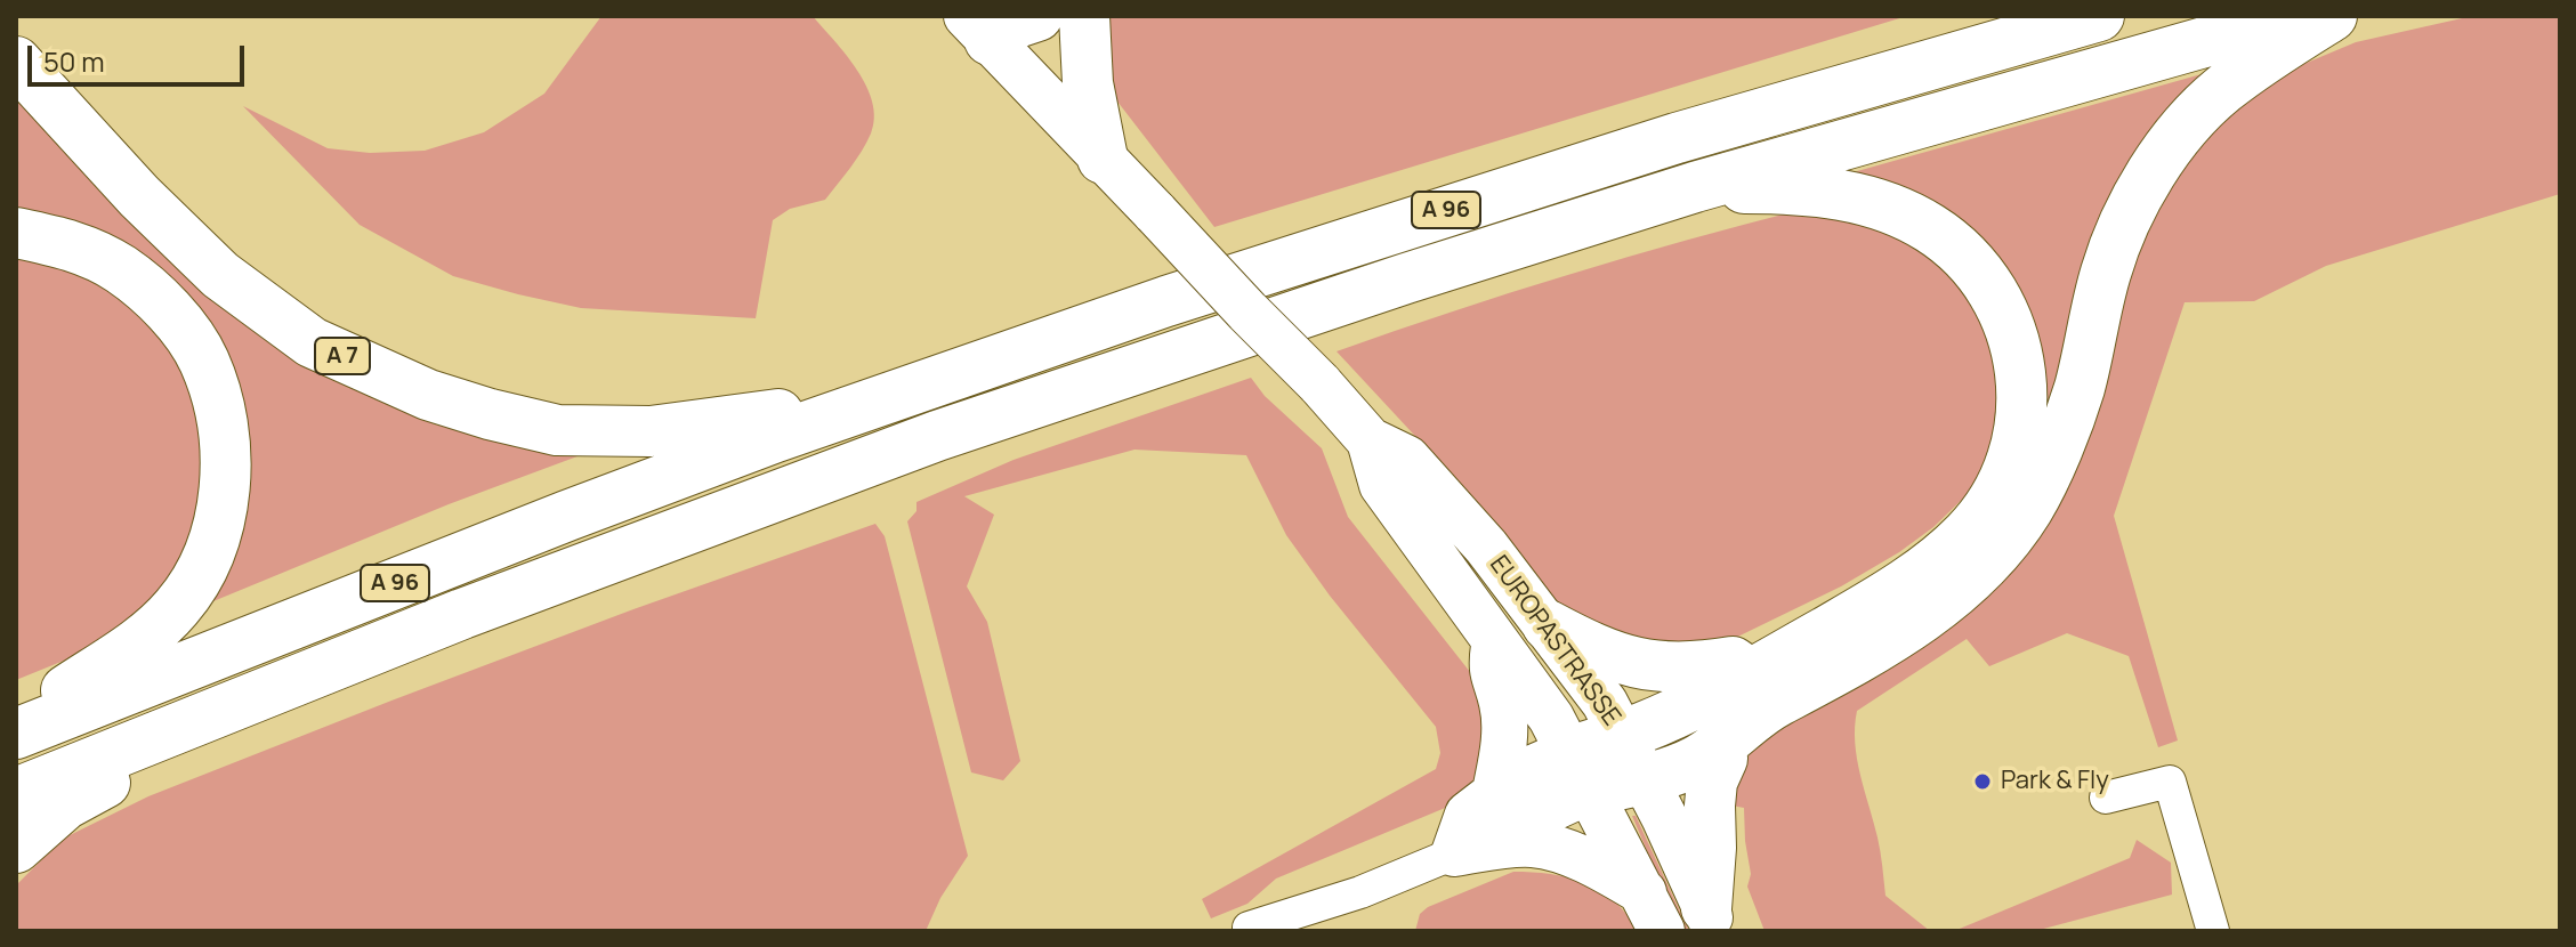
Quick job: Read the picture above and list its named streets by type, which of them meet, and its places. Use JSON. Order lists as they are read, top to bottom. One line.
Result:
{"streets":{"highway":["A 96","A 7"],"main road":["EUROPASTRASSE"]},"crossings":[["A 96","A 7"]],"places":["Park & Fly"],"scale_bar":"50 m"}
